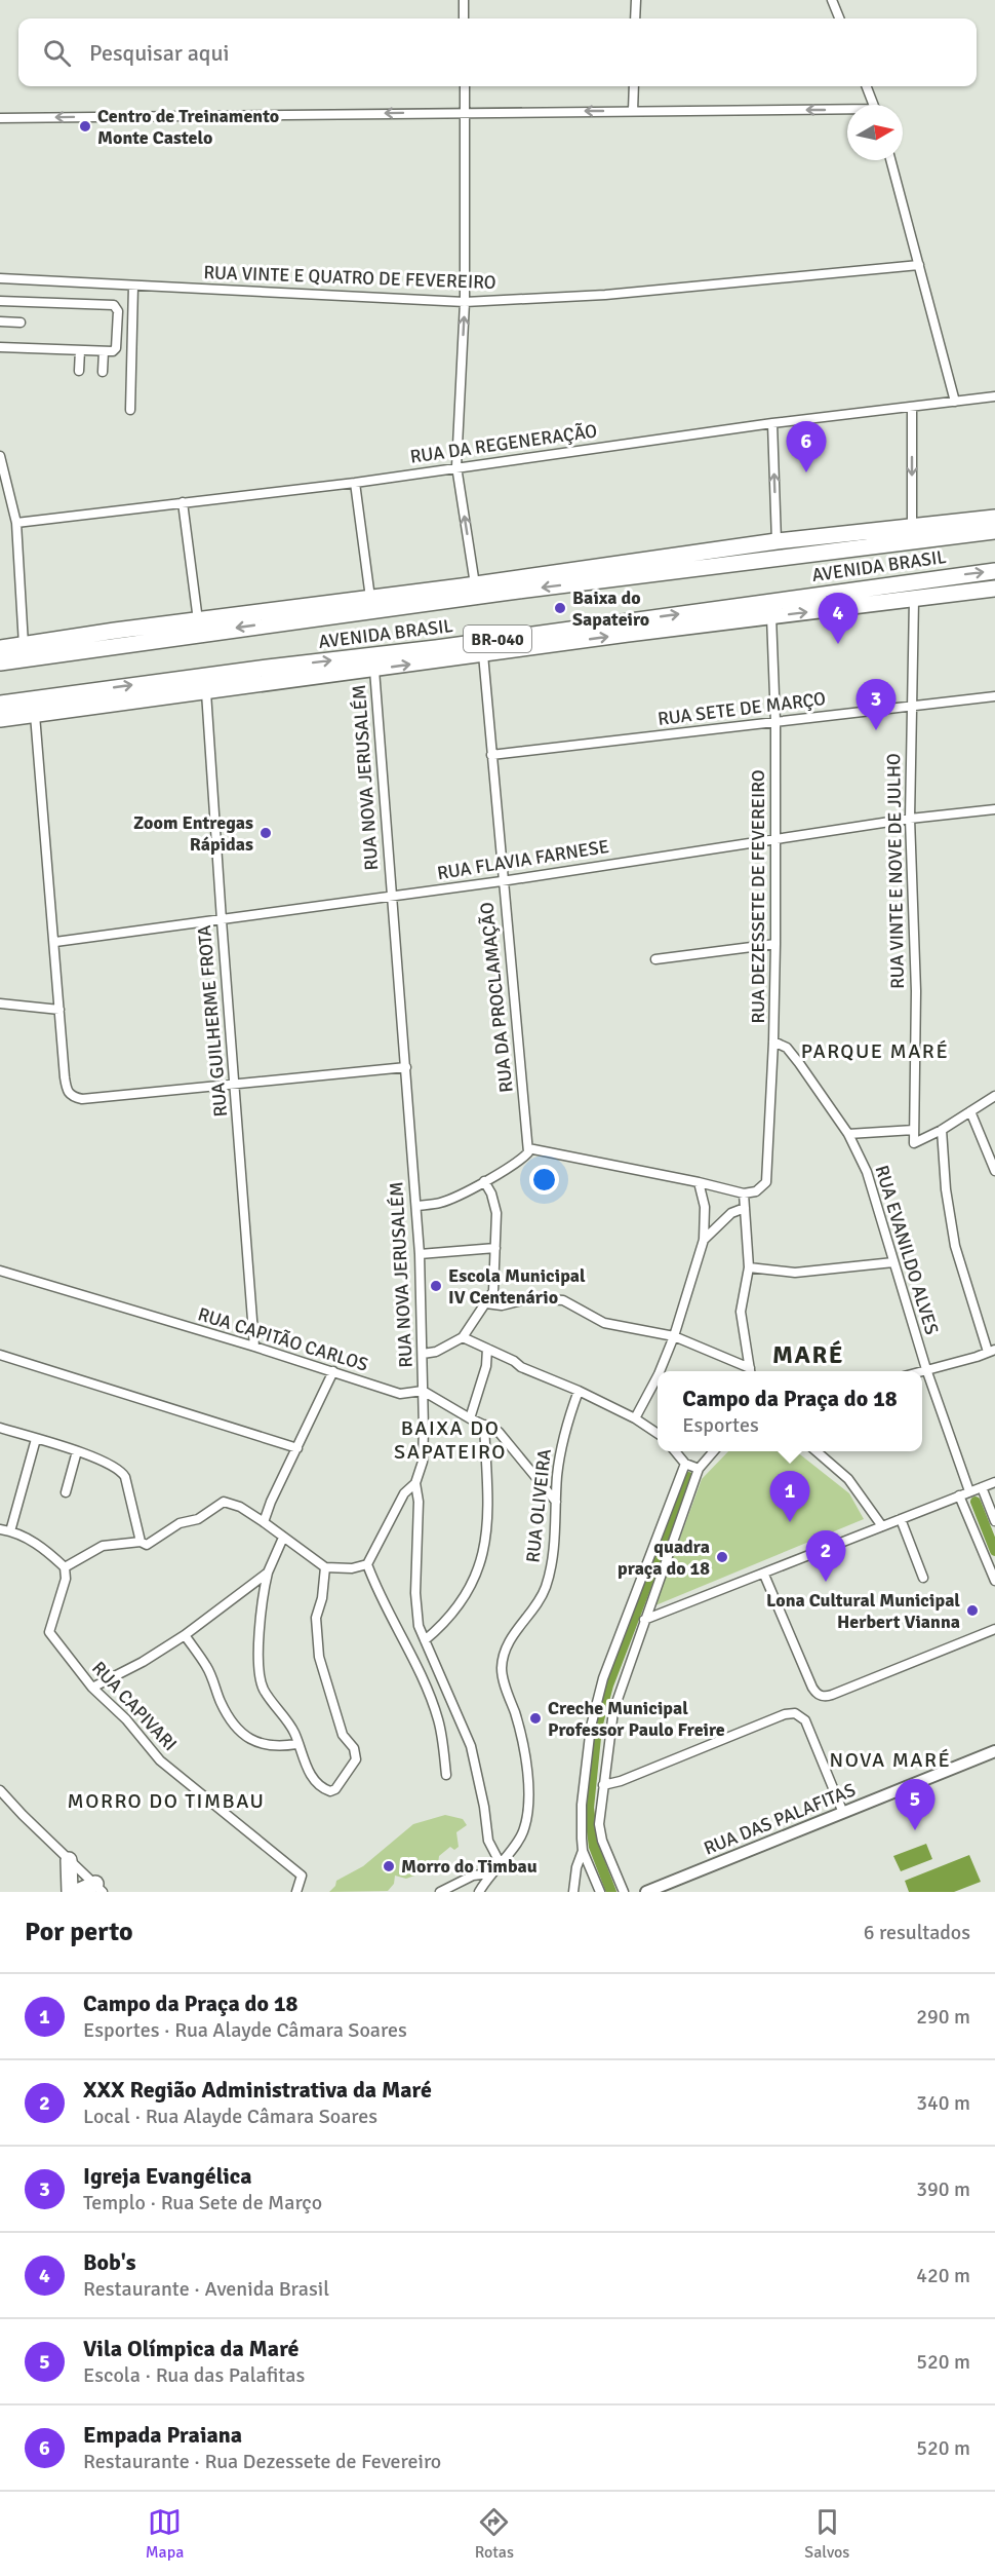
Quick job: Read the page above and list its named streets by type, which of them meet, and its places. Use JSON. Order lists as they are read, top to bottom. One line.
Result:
{"streets":{"highway":["AVENIDA BRASIL","BR-040"],"street":["RUA VINTE E QUATRO DE FEVEREIRO","RUA DA REGENERAÇÃO","RUA SETE DE MARÇO","RUA NOVA JERUSALÉM","RUA FLAVIA FARNESE","RUA VINTE E NOVE DE JULHO","RUA DEZESSETE DE FEVEREIRO","RUA DA PROCLAMAÇÃO","RUA GUILHERME FROTA","RUA EVANILDO ALVES","RUA CAPITÃO CARLOS","RUA OLIVEIRA","RUA CAPIVARI","RUA DAS PALAFITAS"]},"crossings":[["AVENIDA BRASIL","RUA NOVA JERUSALÉM"],["AVENIDA BRASIL","RUA VINTE E NOVE DE JULHO"],["AVENIDA BRASIL","RUA DEZESSETE DE FEVEREIRO"],["AVENIDA BRASIL","RUA DA PROCLAMAÇÃO"],["AVENIDA BRASIL","RUA GUILHERME FROTA"],["RUA SETE DE MARÇO","RUA VINTE E NOVE DE JULHO"],["RUA SETE DE MARÇO","RUA DEZESSETE DE FEVEREIRO"],["RUA SETE DE MARÇO","RUA DA PROCLAMAÇÃO"],["RUA NOVA JERUSALÉM","RUA FLAVIA FARNESE"],["RUA NOVA JERUSALÉM","RUA CAPITÃO CARLOS"],["RUA NOVA JERUSALÉM","RUA OLIVEIRA"],["RUA FLAVIA FARNESE","RUA VINTE E NOVE DE JULHO"],["RUA FLAVIA FARNESE","RUA DEZESSETE DE FEVEREIRO"],["RUA FLAVIA FARNESE","RUA DA PROCLAMAÇÃO"],["RUA FLAVIA FARNESE","RUA GUILHERME FROTA"],["RUA DEZESSETE DE FEVEREIRO","RUA EVANILDO ALVES"],["RUA GUILHERME FROTA","RUA CAPITÃO CARLOS"]],"districts":["PARQUE MARÉ","MARÉ","BAIXA DO SAPATEIRO","NOVA MARÉ","MORRO DO TIMBAU"],"places":["Centro de Treinamento Monte Castelo","Baixa do Sapateiro","Zoom Entregas Rápidas","Escola Municipal IV Centenário","quadra praça do 18","Lona Cultural Municipal Herbert Vianna","Creche Municipal Professor Paulo Freire","Morro do Timbau"],"north":"right","page":{"search":"Pesquisar aqui","pins":["6","4","3","1","2","5"],"popup":["Campo da Praça do 18","Esportes"],"heading":["Por perto","6 resultados"],"list":[{"mark":"1","name":"Campo da Praça do 18","note":"Esportes · Rua Alayde Câmara Soares","value":"290 m"},{"mark":"2","name":"XXX Região Administrativa da Maré","note":"Local · Rua Alayde Câmara Soares","value":"340 m"},{"mark":"3","name":"Igreja Evangélica","note":"Templo · Rua Sete de Março","value":"390 m"},{"mark":"4","name":"Bob's","note":"Restaurante · Avenida Brasil","value":"420 m"},{"mark":"5","name":"Vila Olímpica da Maré","note":"Escola · Rua das Palafitas","value":"520 m"},{"mark":"6","name":"Empada Praiana","note":"Restaurante · Rua Dezessete de Fevereiro","value":"520 m"}],"nav":["Mapa","Rotas","Salvos"]}}
